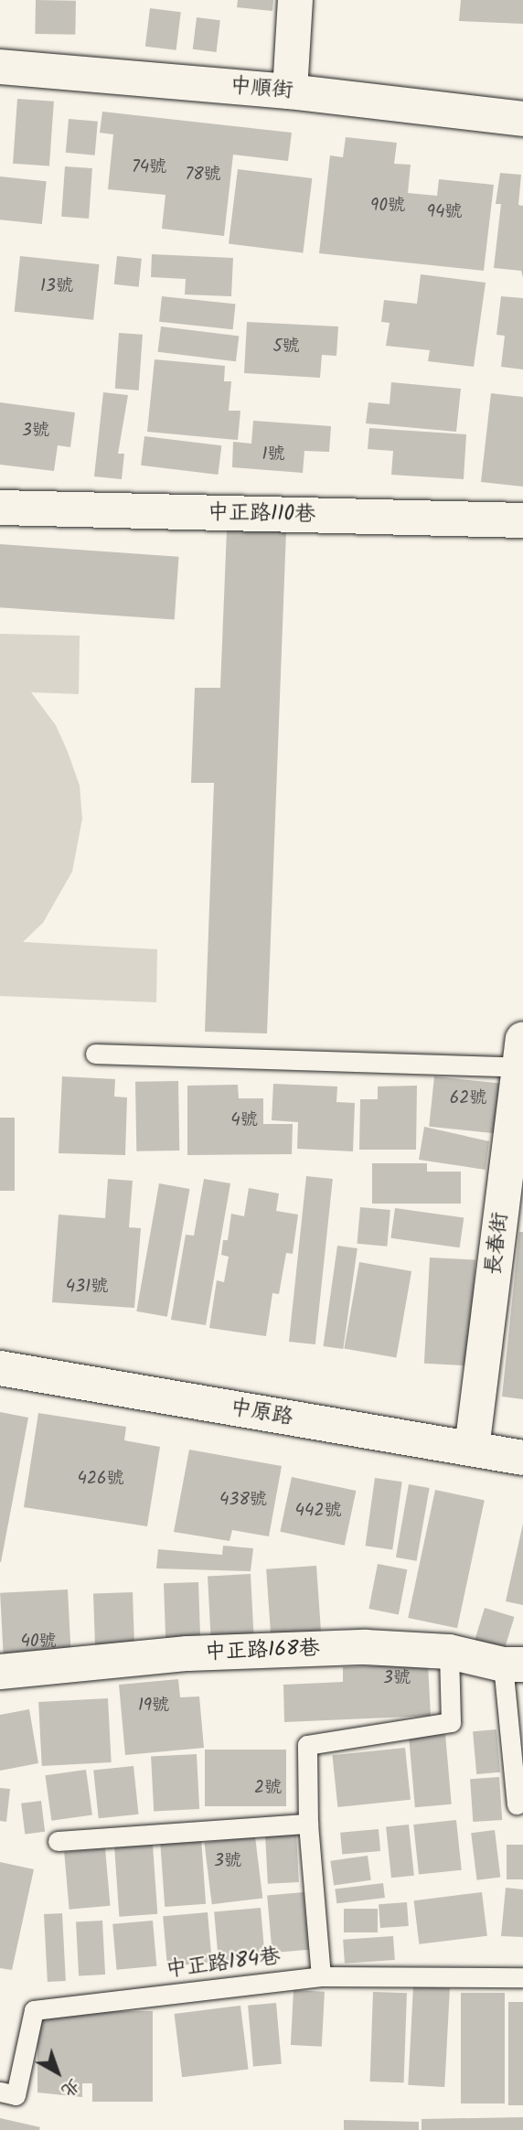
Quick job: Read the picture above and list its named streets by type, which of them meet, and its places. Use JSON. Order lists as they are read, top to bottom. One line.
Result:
{"streets":{"street":["中順街","中正路110巷","長春街","中原路","中正路168巷"],"lane":["中正路184巷"]},"crossings":[["長春街","中原路"]],"house_numbers":["74號","78號","90號","94號","13號","5號","3號","1號","62號","4號","431號","426號","438號","442號","40號","3號","19號","2號","3號"],"north":"bottom right"}
